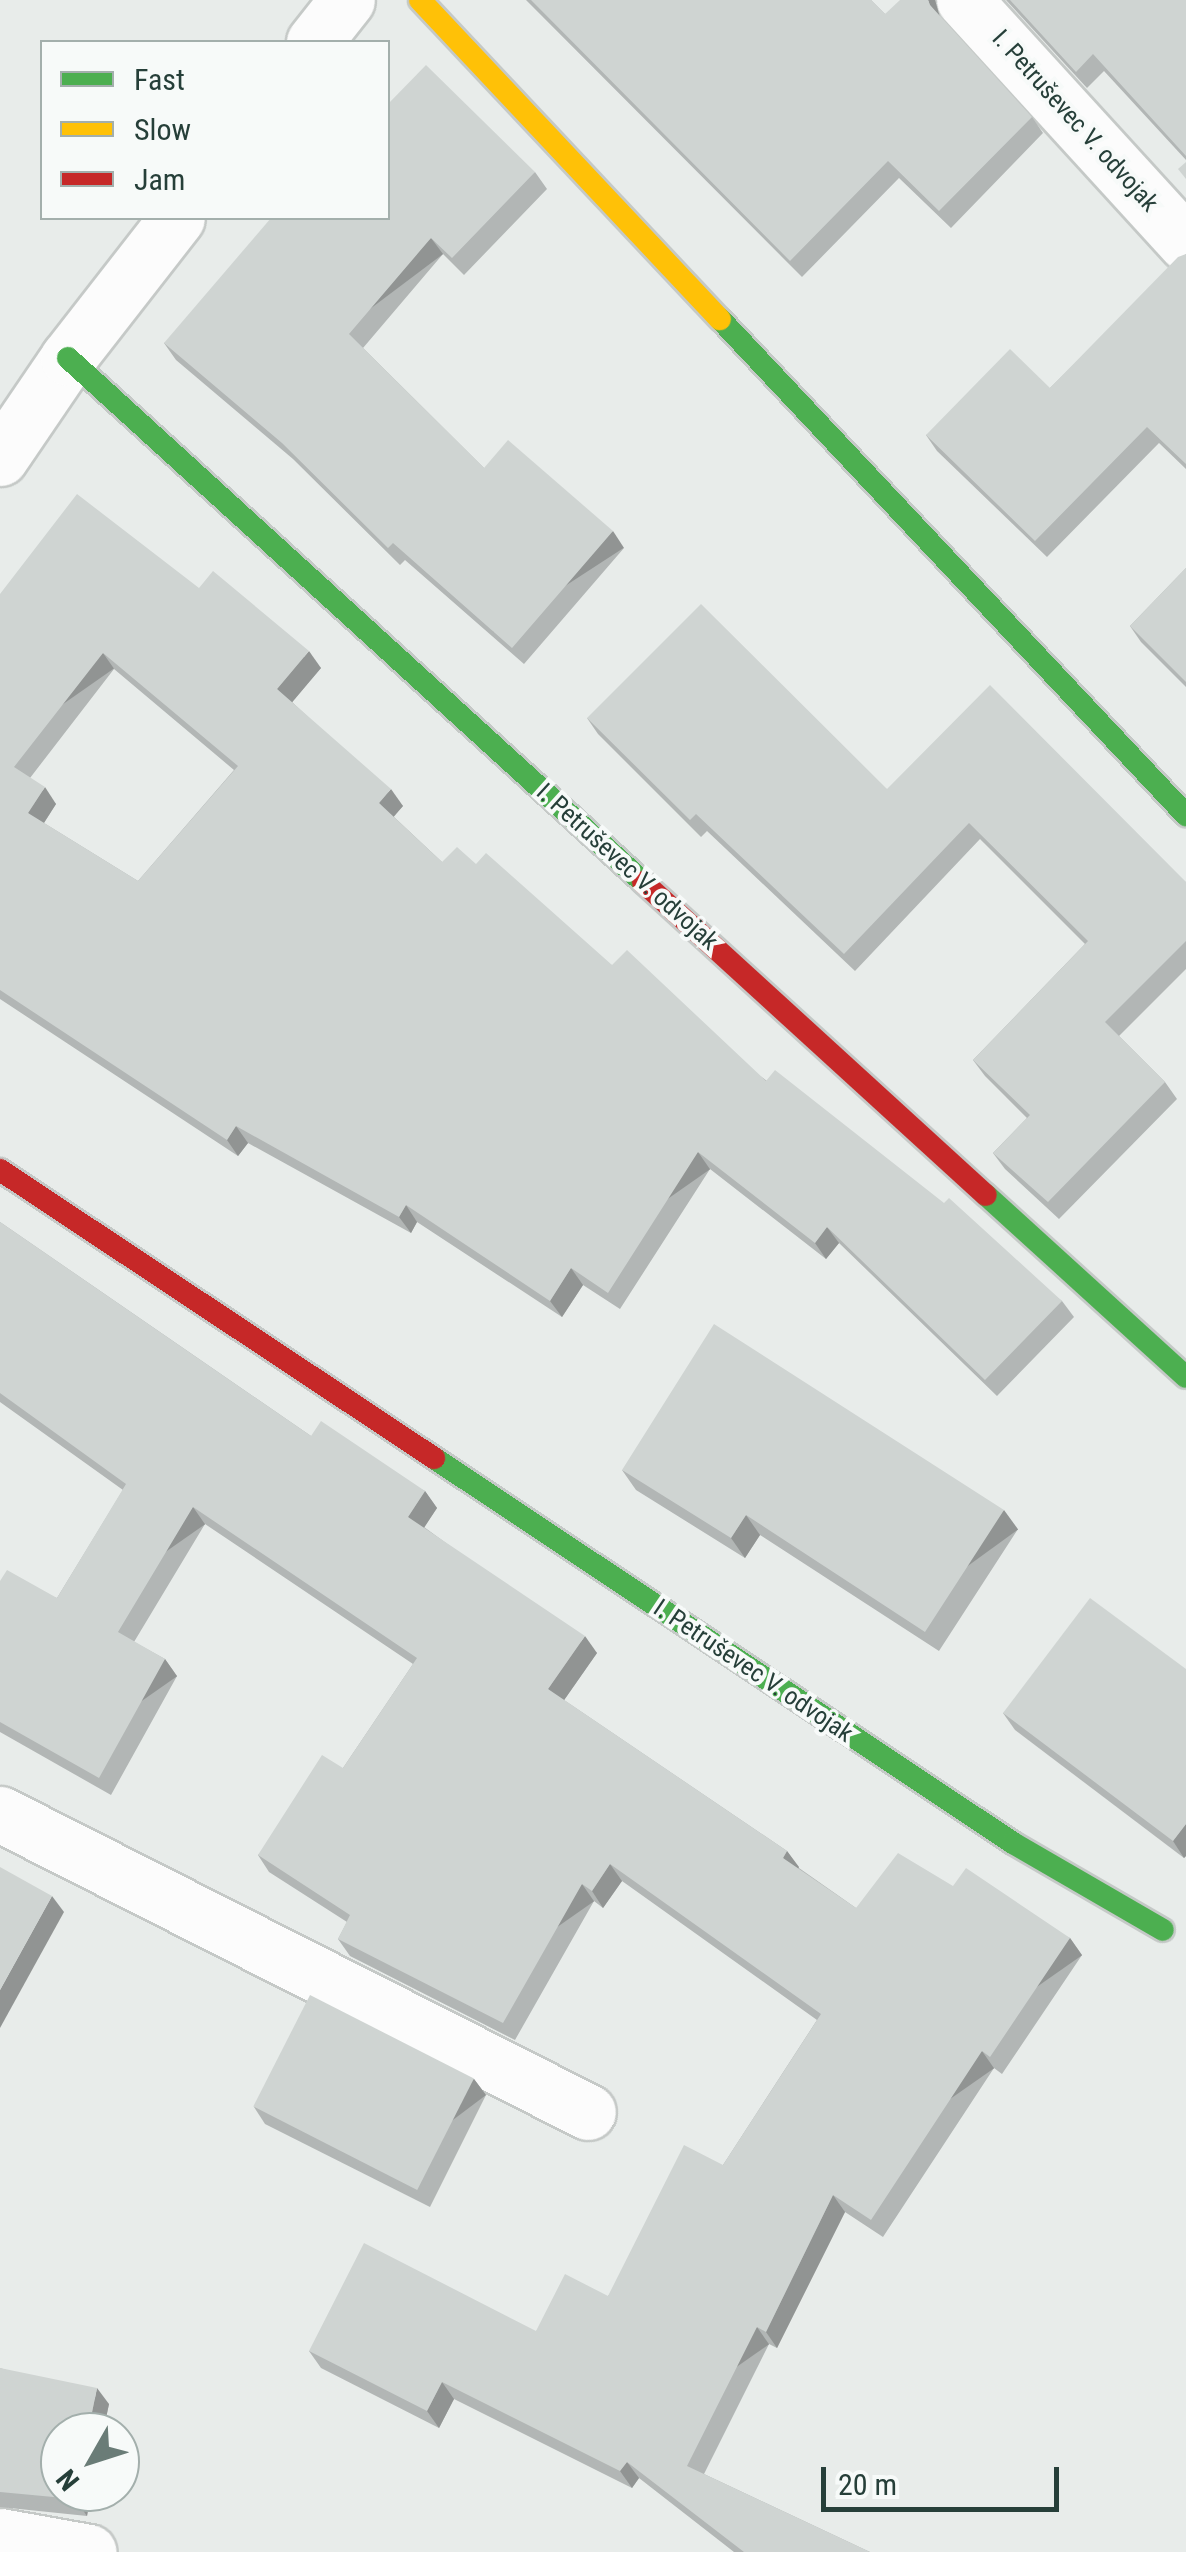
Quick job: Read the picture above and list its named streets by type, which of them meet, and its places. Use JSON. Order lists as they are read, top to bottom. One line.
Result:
{"streets":{"street":["I. Petruševec V. odvojak"]},"legend":["Fast","Slow","Jam"],"scale_bar":"20 m","north":"bottom left"}
